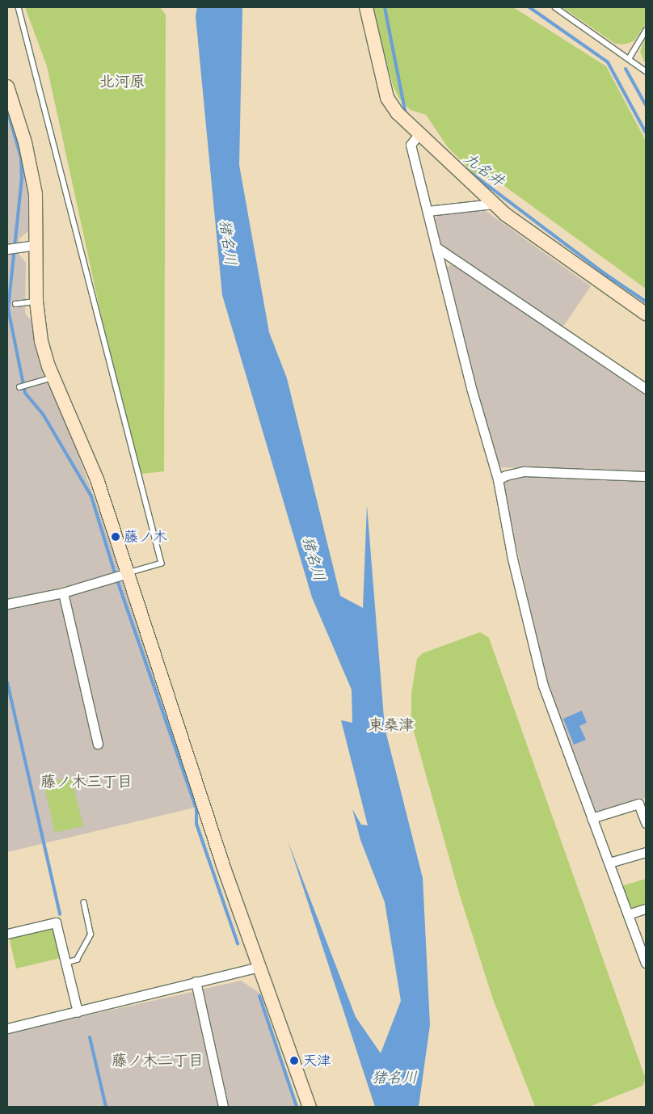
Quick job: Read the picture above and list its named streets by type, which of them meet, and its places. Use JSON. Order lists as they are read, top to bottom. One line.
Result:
{"districts":["北河原","東桑津","藤ノ木三丁目","藤ノ木二丁目"],"water":["九名井","猪名川"],"places":["藤ノ木","天津"]}
